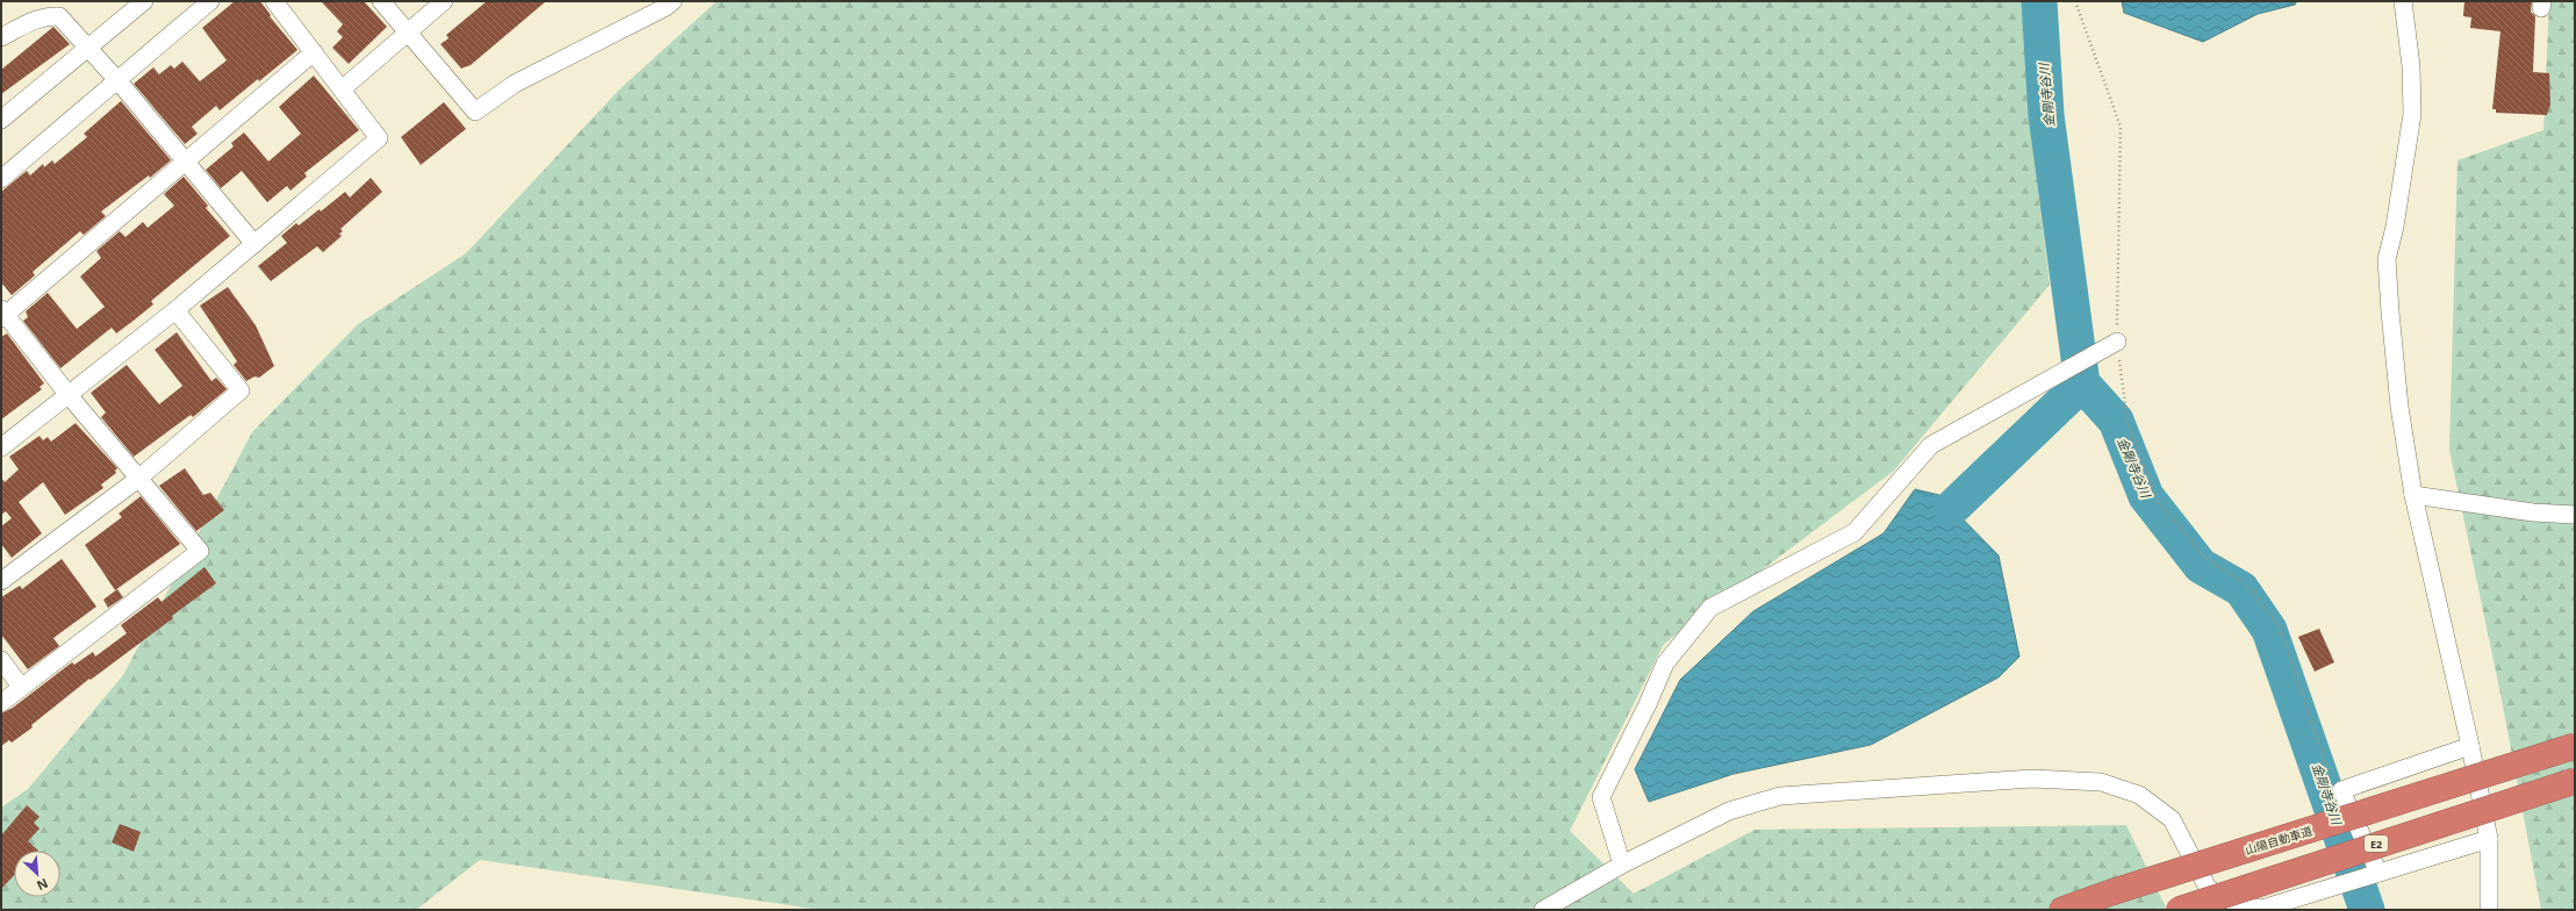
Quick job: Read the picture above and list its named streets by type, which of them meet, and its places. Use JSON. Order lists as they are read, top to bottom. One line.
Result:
{"streets":{"highway":["山陽自動車道","E2"]},"water":["金剛寺谷川"],"north":"bottom right"}
